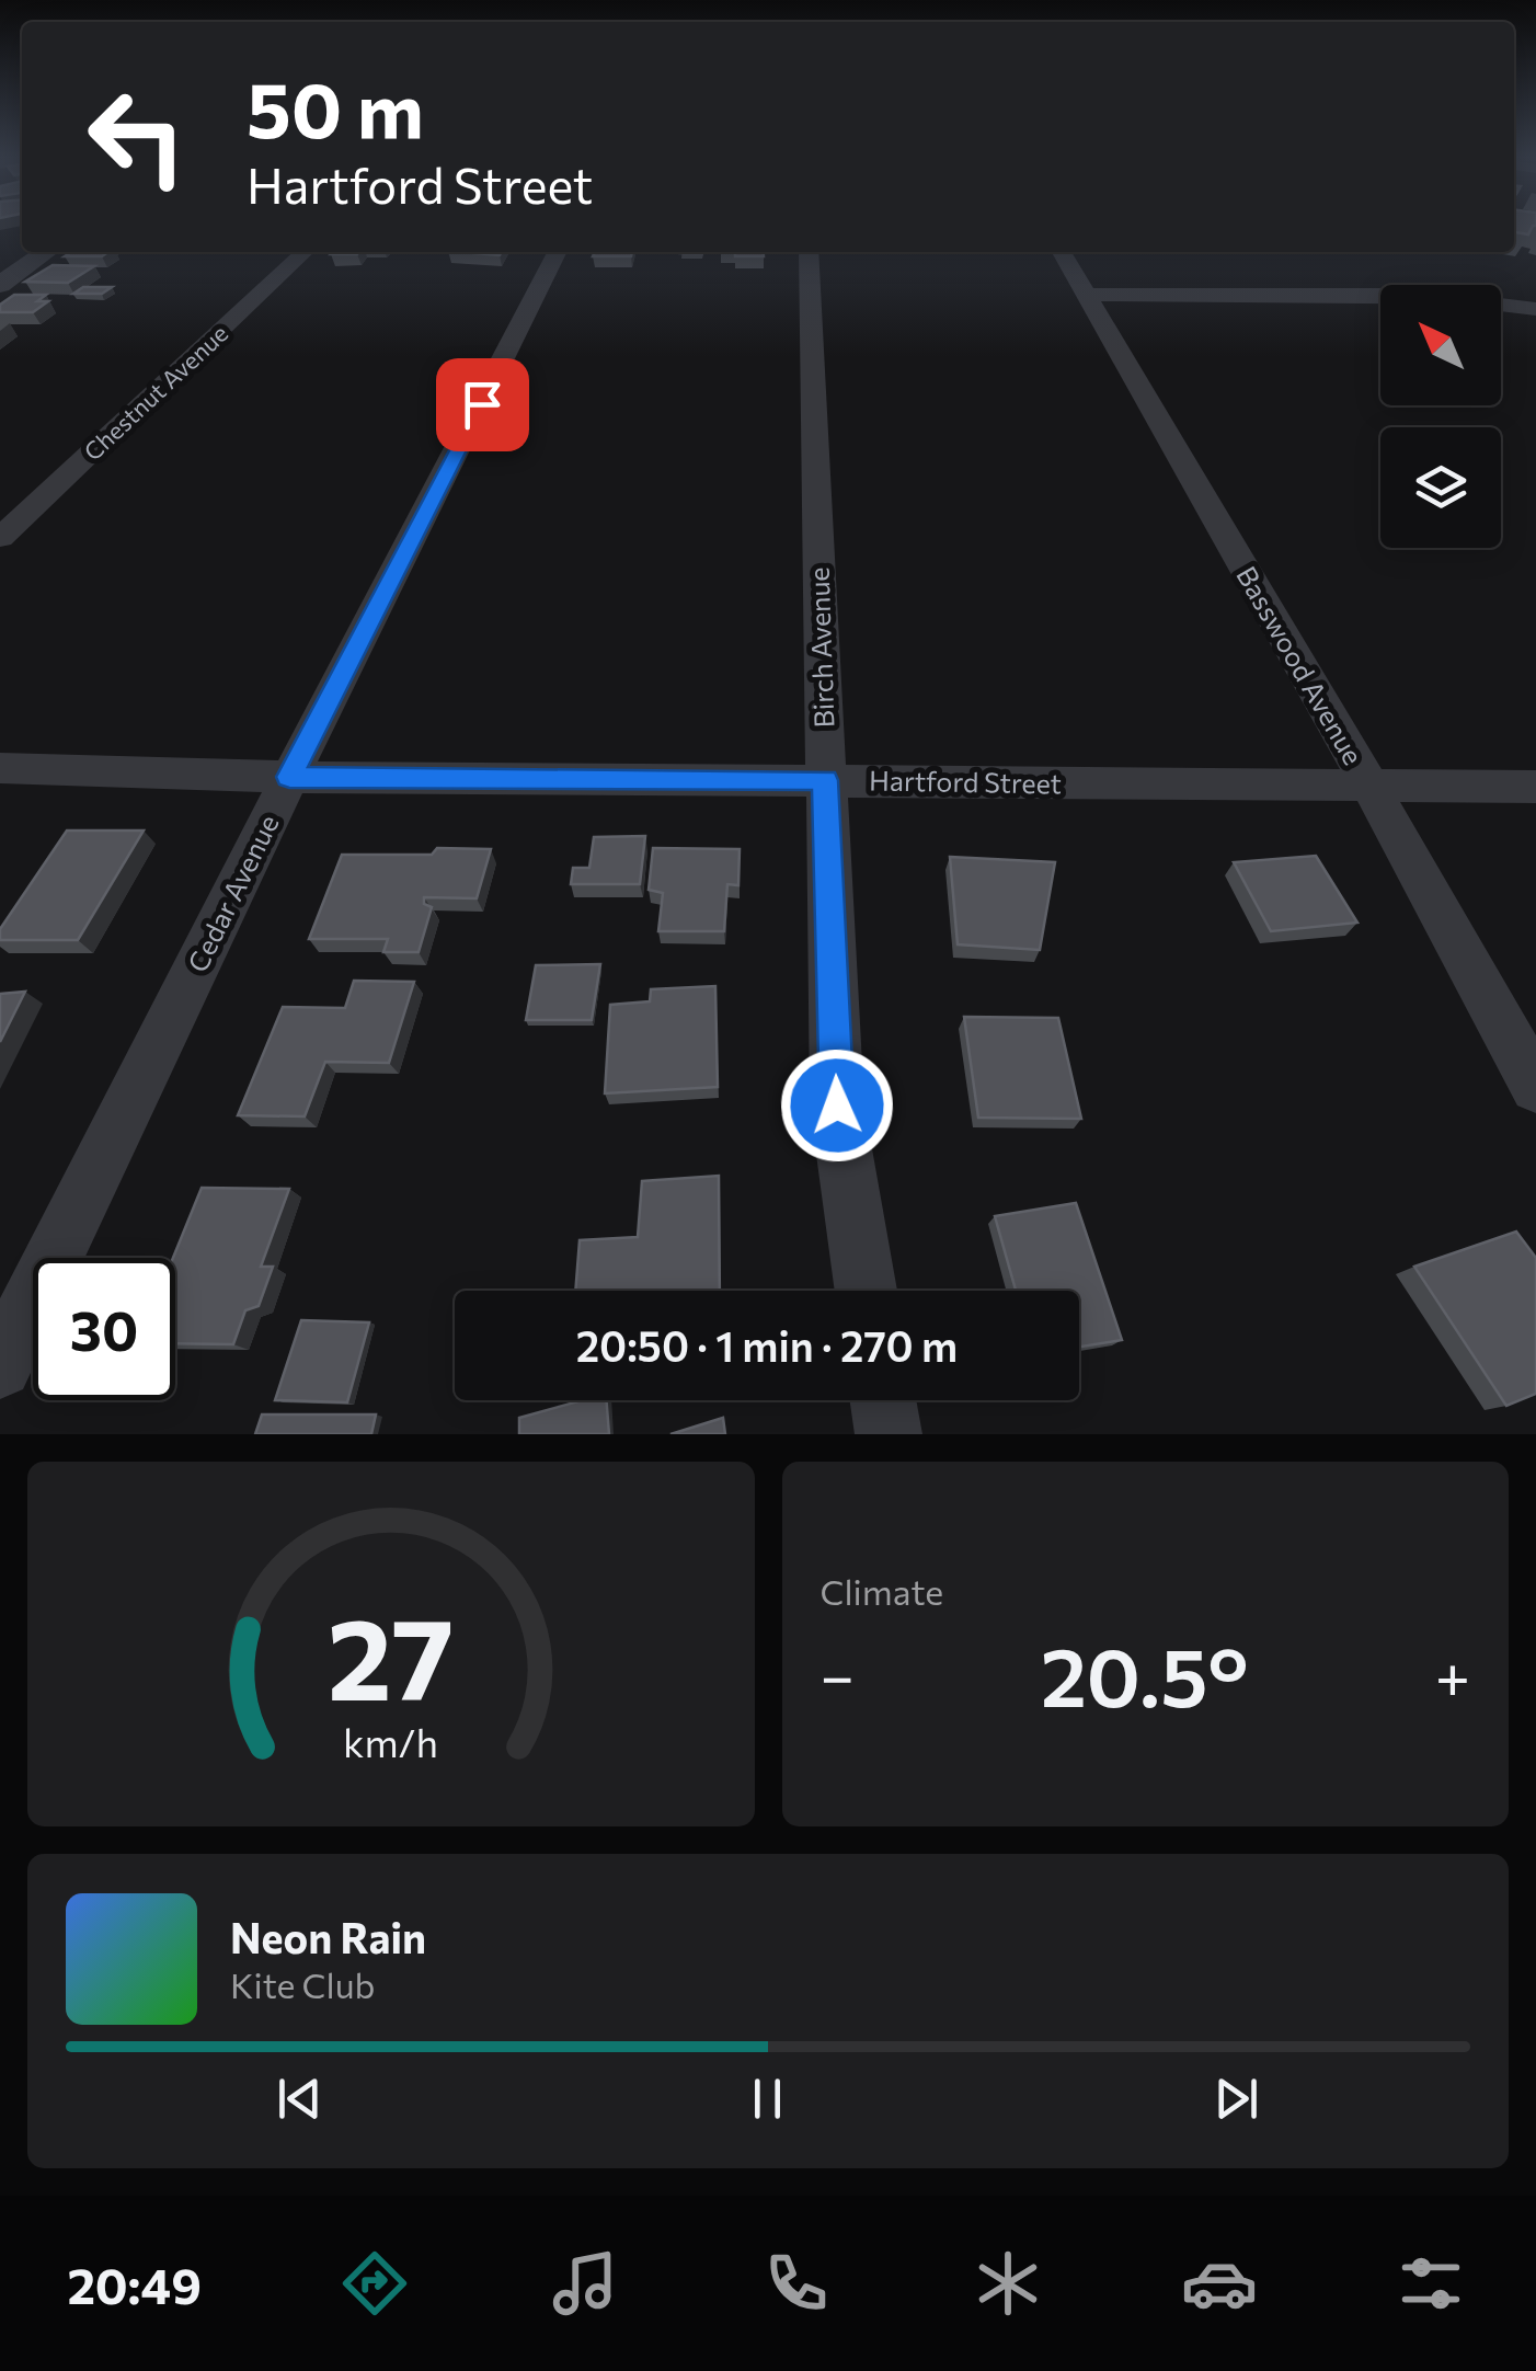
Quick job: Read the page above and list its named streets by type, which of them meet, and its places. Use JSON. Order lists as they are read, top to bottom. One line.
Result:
{"streets":{"street":["Chestnut Avenue","Birch Avenue","Basswood Avenue","Hartford Street","Cedar Avenue"]},"crossings":[["Birch Avenue","Hartford Street"],["Basswood Avenue","Hartford Street"],["Hartford Street","Cedar Avenue"]],"north":"top left","page":{"turn":["50 m","Hartford Street"],"limit":"30","trip":"20:50 · 1 min · 270 m","tile":"Climate","heat":["−","20.5°","+"],"song":["Neon Rain","Kite Club"],"tabs":"20:49","gauge":["27","km/h"]}}
